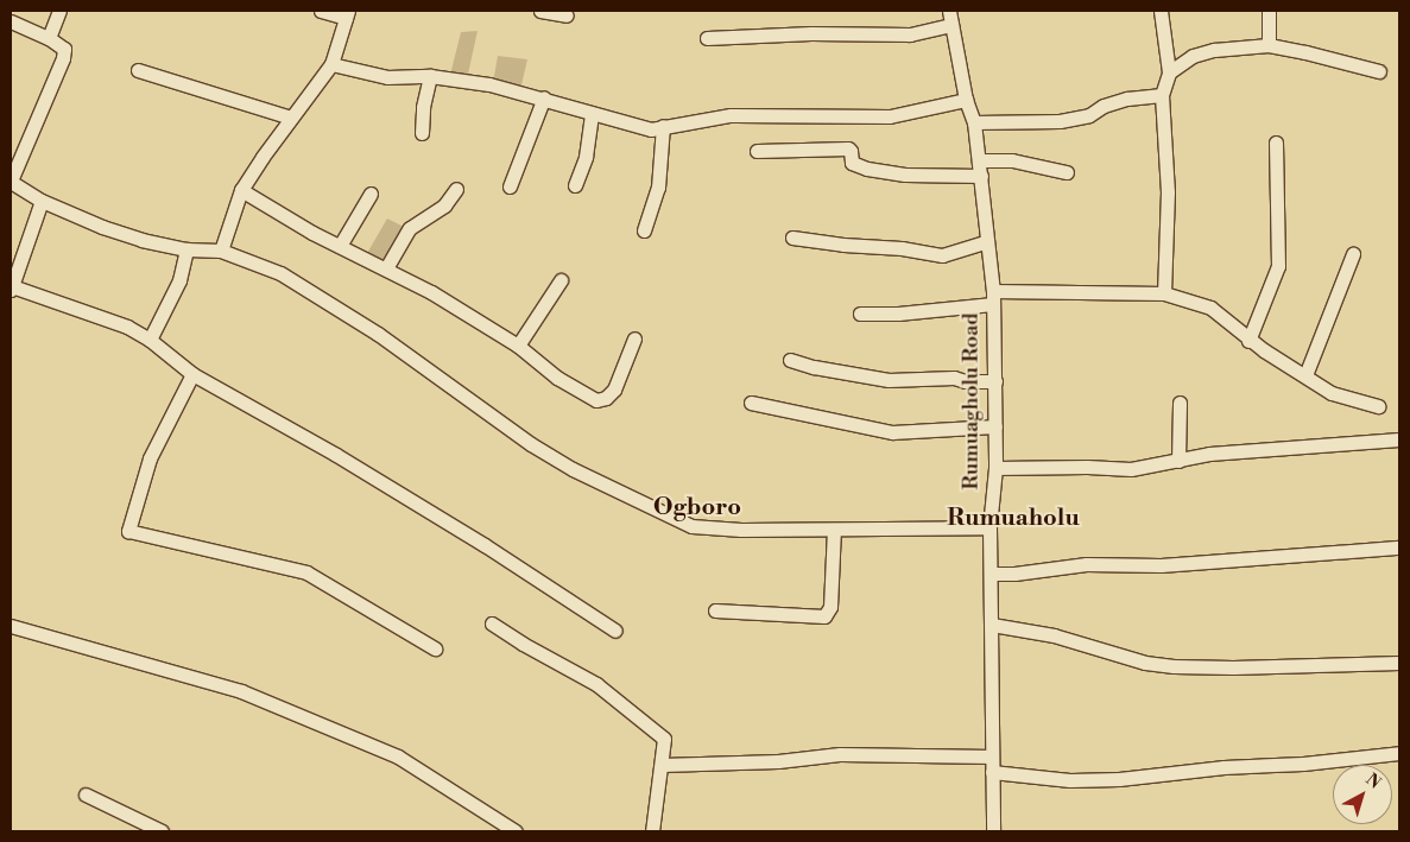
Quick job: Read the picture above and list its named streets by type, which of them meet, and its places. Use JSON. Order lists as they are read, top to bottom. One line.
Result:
{"streets":{"street":["Rumuagholu Road"]},"districts":["Ogboro","Rumuaholu"],"north":"top right"}
